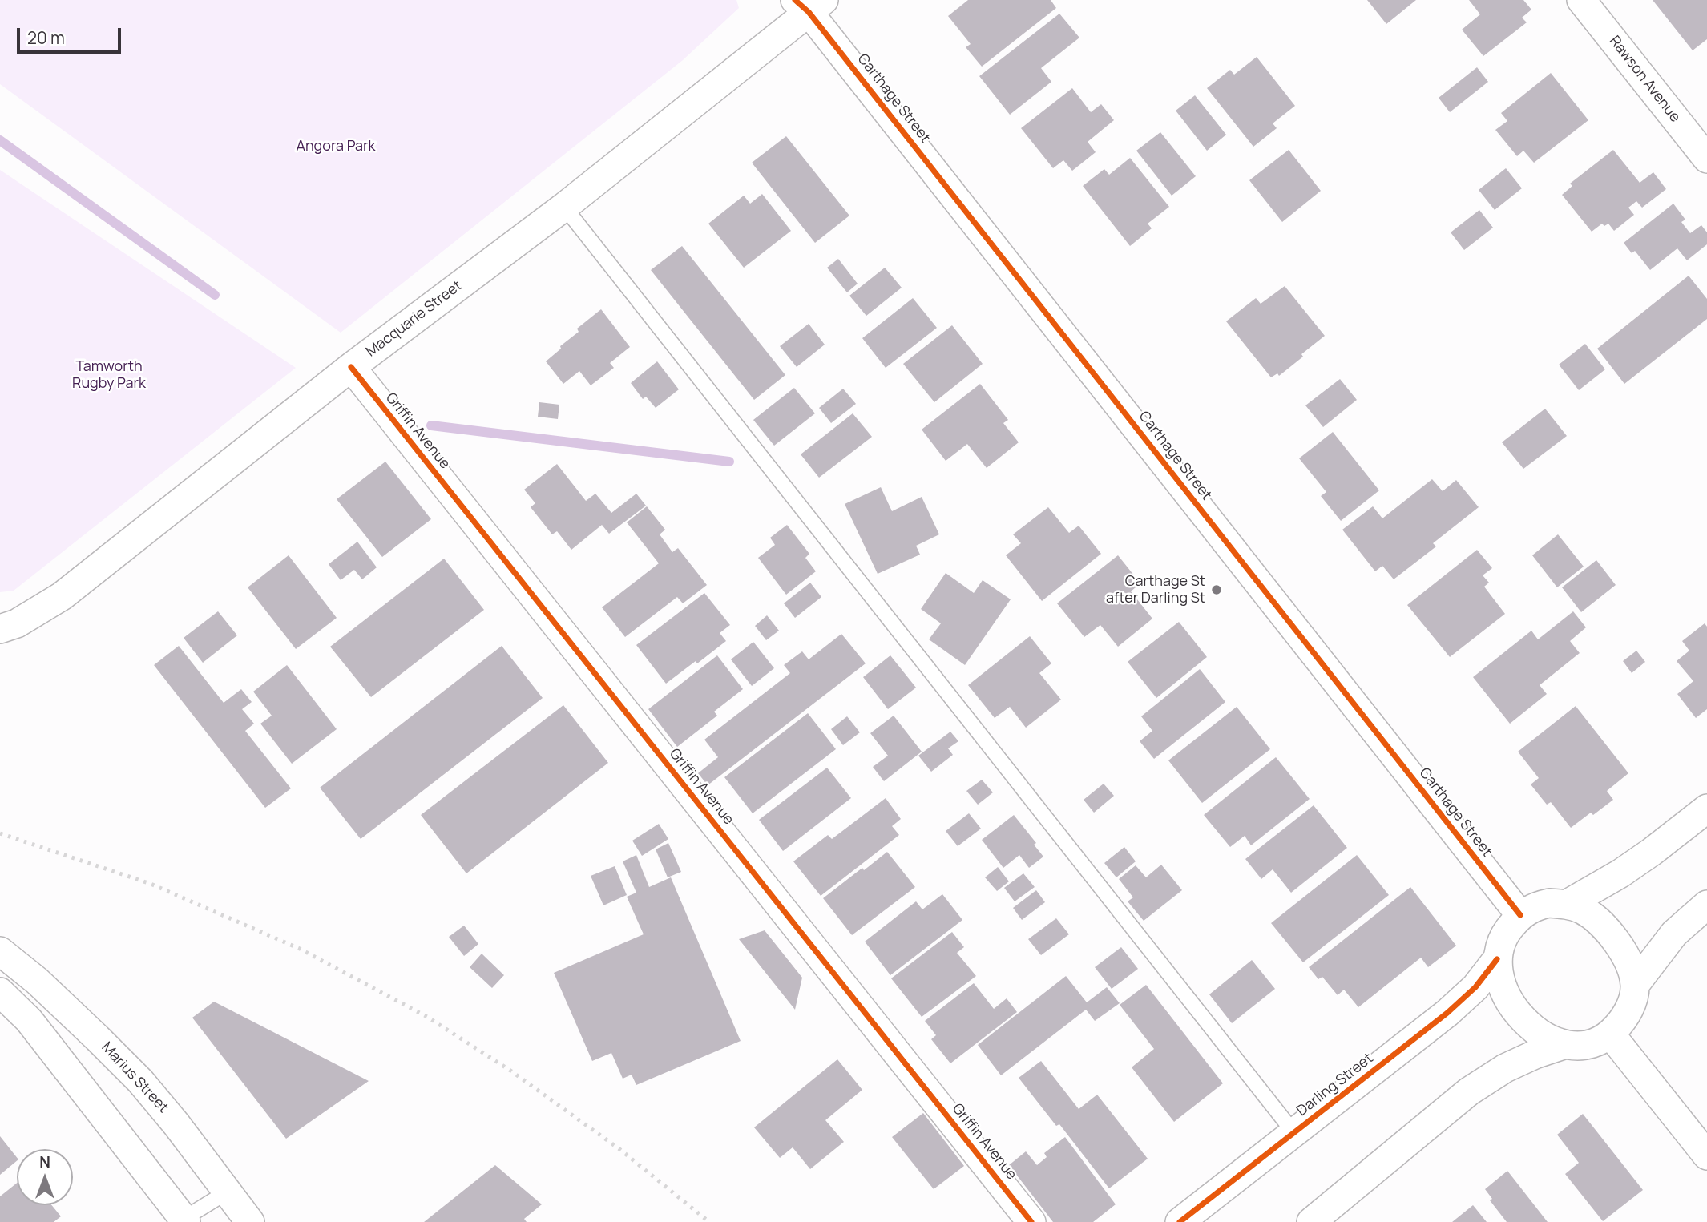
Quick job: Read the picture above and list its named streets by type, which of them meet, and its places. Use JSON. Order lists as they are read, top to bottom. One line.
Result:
{"streets":{"street":["Rawson Avenue","Carthage Street","Macquarie Street","Griffin Avenue","Marius Street","Darling Street"]},"crossings":[["Carthage Street","Macquarie Street"],["Carthage Street","Darling Street"],["Macquarie Street","Griffin Avenue"]],"parks":["Angora Park","Tamworth Rugby Park"],"places":["Carthage St after Darling St"],"scale_bar":"20 m","north":"top"}
